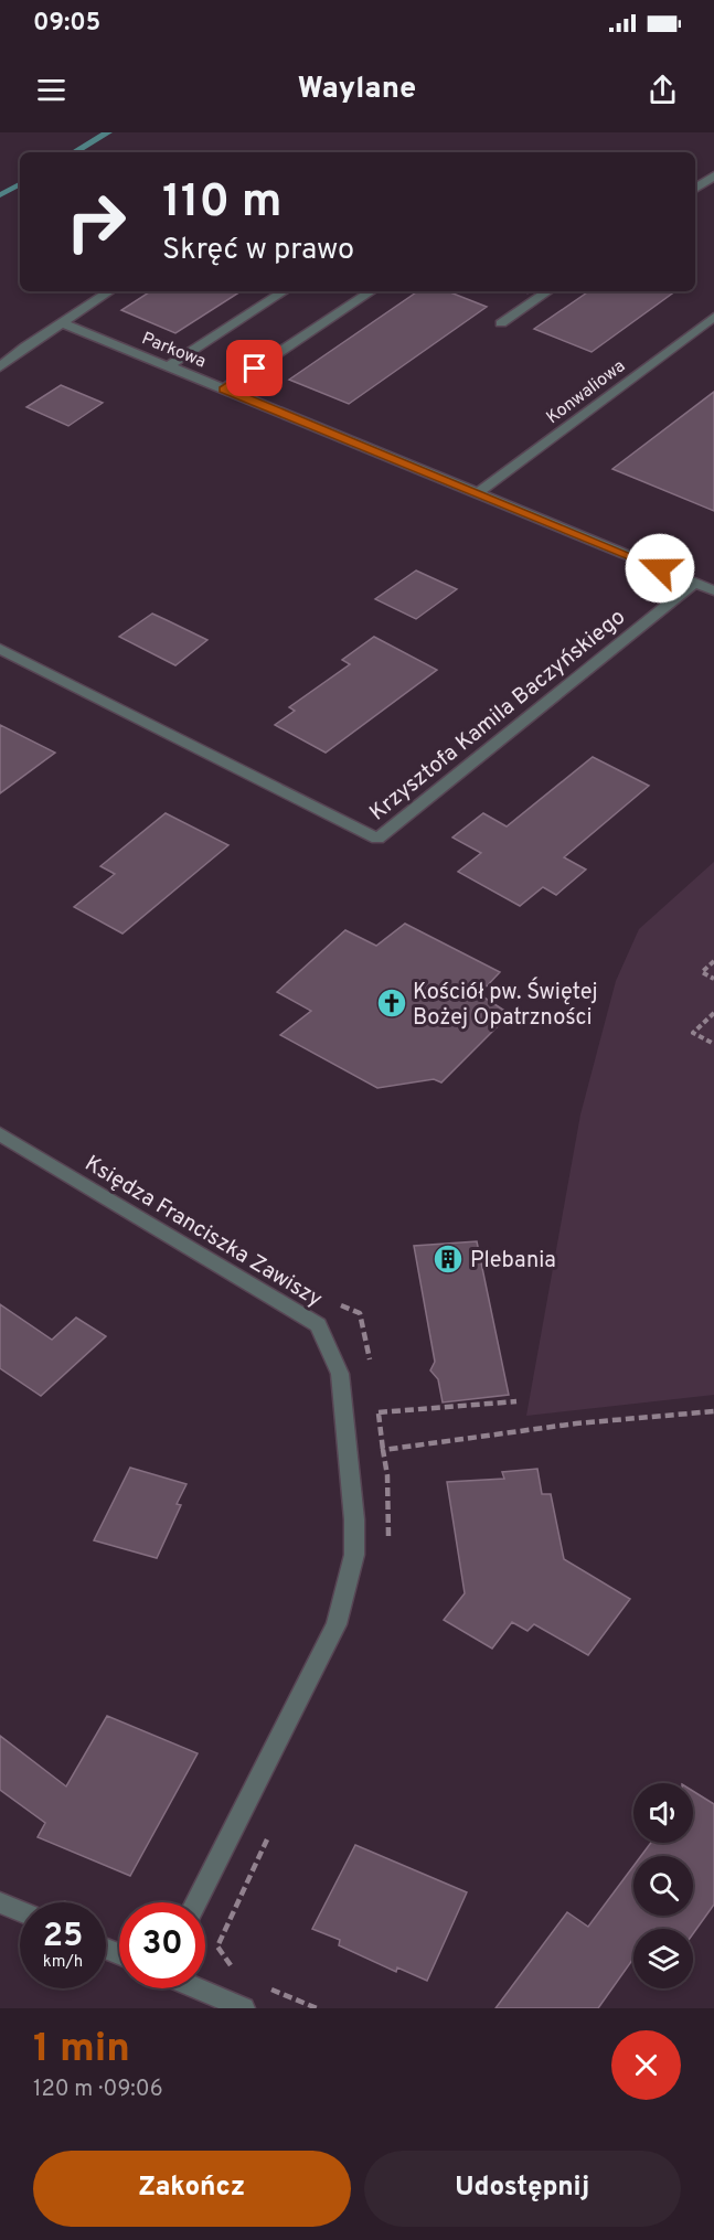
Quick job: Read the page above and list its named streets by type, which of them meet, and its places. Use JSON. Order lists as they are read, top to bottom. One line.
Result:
{"streets":{"street":["Parkowa","Konwaliowa","Krzysztofa Kamila Baczyńskiego","Księdza Franciszka Zawiszy"]},"crossings":[["Parkowa","Konwaliowa"],["Parkowa","Krzysztofa Kamila Baczyńskiego"]],"places":{"church":["Kościół pw. Świętej Bożej Opatrzności"],"building":["Plebania"]},"page":{"status":"09:05","header":"Waylane","turn":["110 m","Skręć w prawo"],"speed":"25 km/h","limit":"30","heading":["1 min","120 m · 09:06"],"buttons":["Zakończ","Udostępnij"]}}
